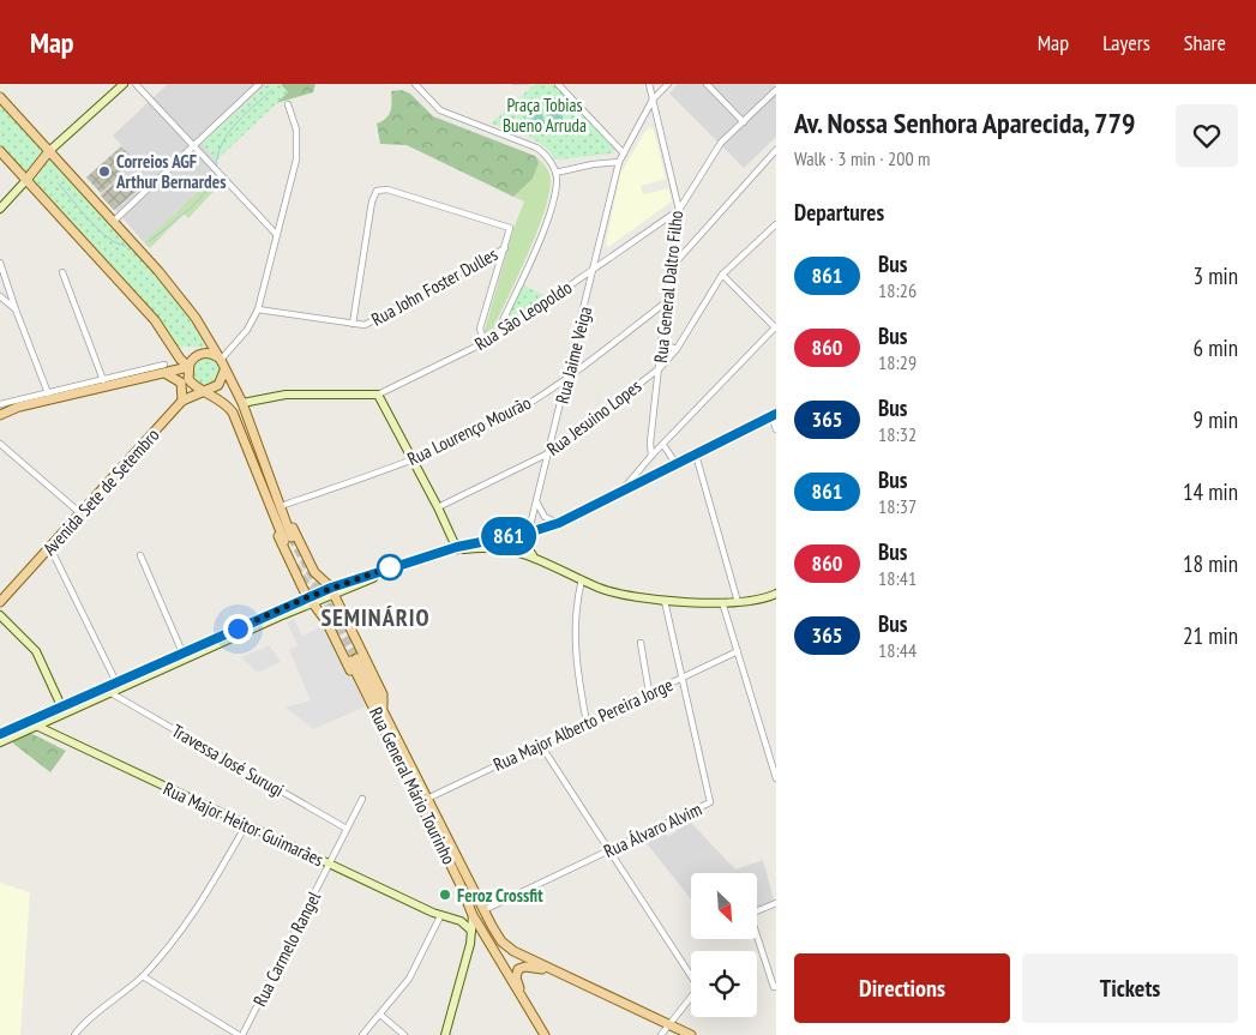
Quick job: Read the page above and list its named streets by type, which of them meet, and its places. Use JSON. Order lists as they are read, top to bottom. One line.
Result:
{"streets":{"main road":["Rua São Leopoldo","Avenida Sete de Setembro","Rua General Mário Tourinho","Rua Major Heitor Guimarães","Rua Álvaro Alvim"],"street":["Rua John Foster Dulles","Rua General Daltro Filho","Rua Jaime Veiga","Rua Jesuino Lopes","Rua Lourenço Mourão","Rua Major Alberto Pereira Jorge","Travessa José Surugi","Rua Carmelo Rangel"]},"crossings":[["Rua General Daltro Filho","Rua São Leopoldo"],["Rua General Daltro Filho","Rua Jaime Veiga"],["Rua General Daltro Filho","Rua Jesuino Lopes"],["Rua General Daltro Filho","Rua Lourenço Mourão"],["Rua São Leopoldo","Rua Jaime Veiga"],["Rua Jaime Veiga","Rua Jesuino Lopes"],["Rua Jaime Veiga","Rua Lourenço Mourão"],["Rua Major Alberto Pereira Jorge","Rua General Mário Tourinho"],["Rua Major Alberto Pereira Jorge","Rua Álvaro Alvim"],["Travessa José Surugi","Rua Carmelo Rangel"],["Rua General Mário Tourinho","Rua Álvaro Alvim"],["Rua Major Heitor Guimarães","Rua Carmelo Rangel"]],"districts":["SEMINÁRIO"],"parks":["Praça Tobias Bueno Arruda"],"places":["Correios AGF Arthur Bernardes","Feroz Crossfit"],"lines":["bus line 861"],"north":"bottom right","page":{"header":"Map","nav":["Map","Layers","Share"],"on_map":"861","heading":[["Av. Nossa Senhora Aparecida, 779","Walk · 3 min · 200 m"],"Departures"],"list":[{"mark":"861","name":"Bus","note":"18:26","value":"3 min"},{"mark":"860","name":"Bus","note":"18:29","value":"6 min"},{"mark":"365","name":"Bus","note":"18:32","value":"9 min"},{"mark":"861","name":"Bus","note":"18:37","value":"14 min"},{"mark":"860","name":"Bus","note":"18:41","value":"18 min"},{"mark":"365","name":"Bus","note":"18:44","value":"21 min"}],"buttons":["Directions","Tickets"]}}
